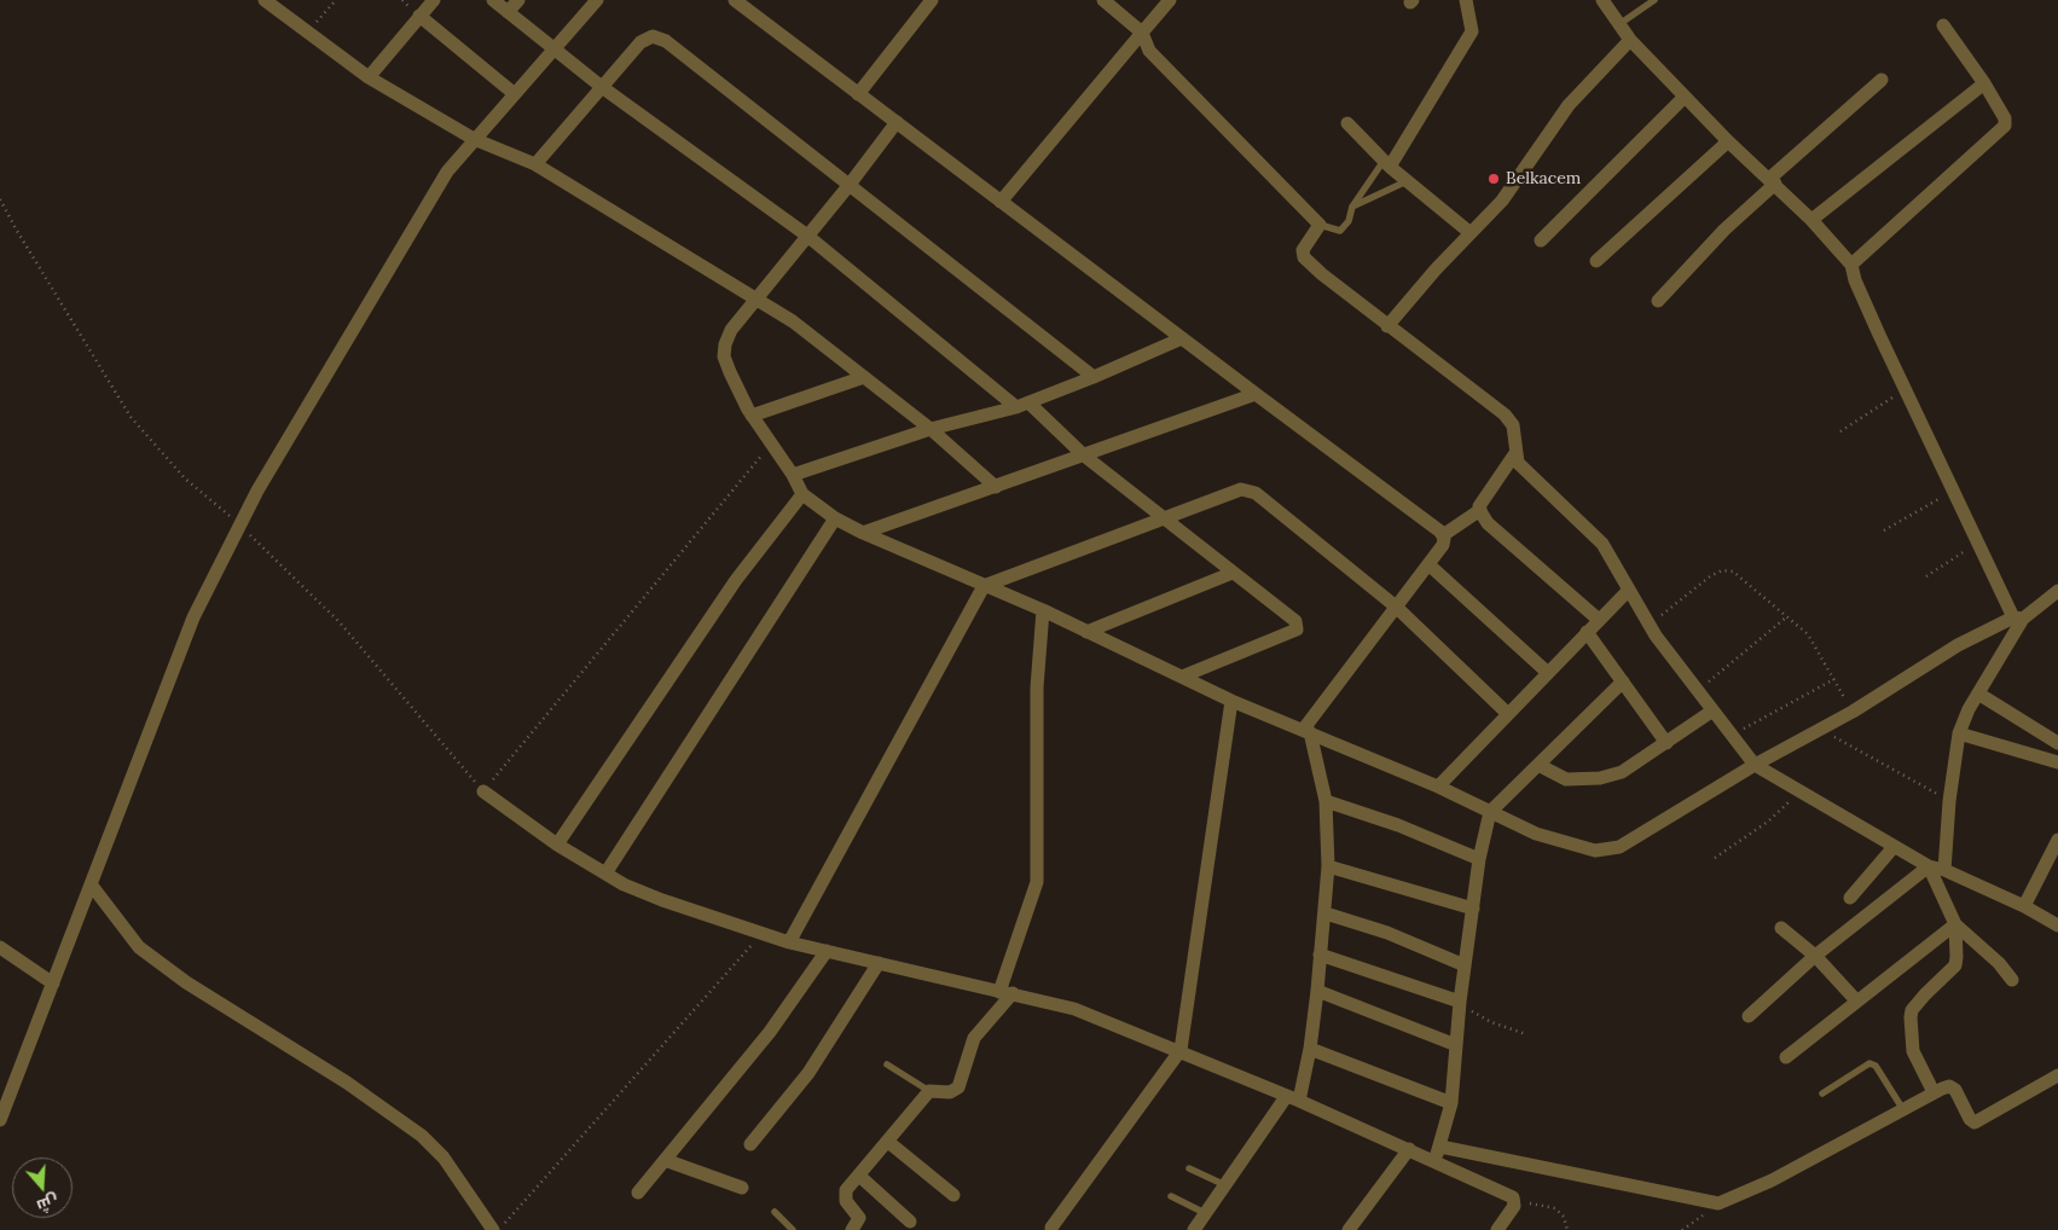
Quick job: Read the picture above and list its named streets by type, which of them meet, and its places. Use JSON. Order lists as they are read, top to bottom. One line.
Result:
{"places":["Belkacem"],"north":"bottom"}
